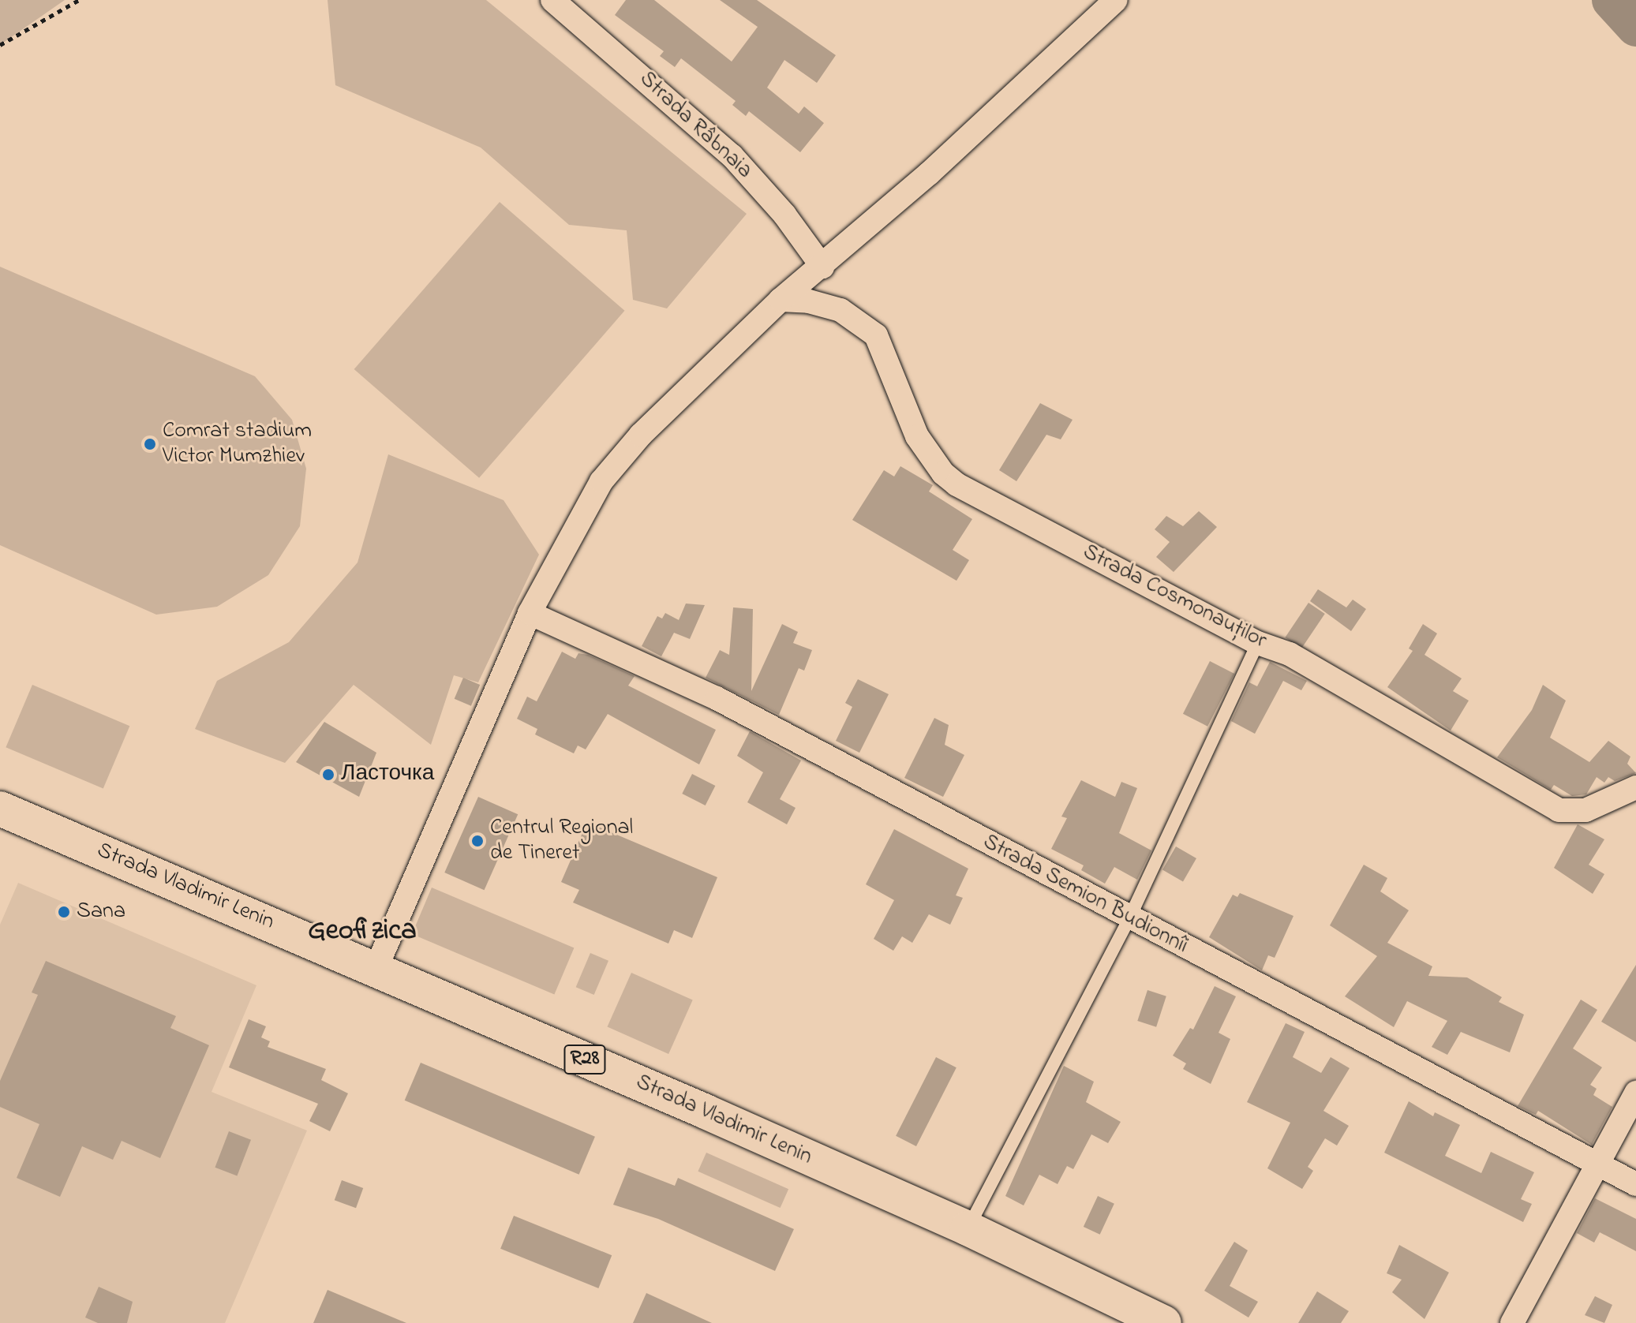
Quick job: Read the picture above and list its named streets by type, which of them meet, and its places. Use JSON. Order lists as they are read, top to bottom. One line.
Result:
{"streets":{"main road":["Strada Vladimir Lenin","R28"],"street":["Strada Râbnaia","Strada Cosmonauților","Strada Semion Budionnîi"]},"districts":["Geofizica"],"places":["Comrat stadium Victor Mumzhiev","Ласточка","Centrul Regional de Tineret","Sana"]}
